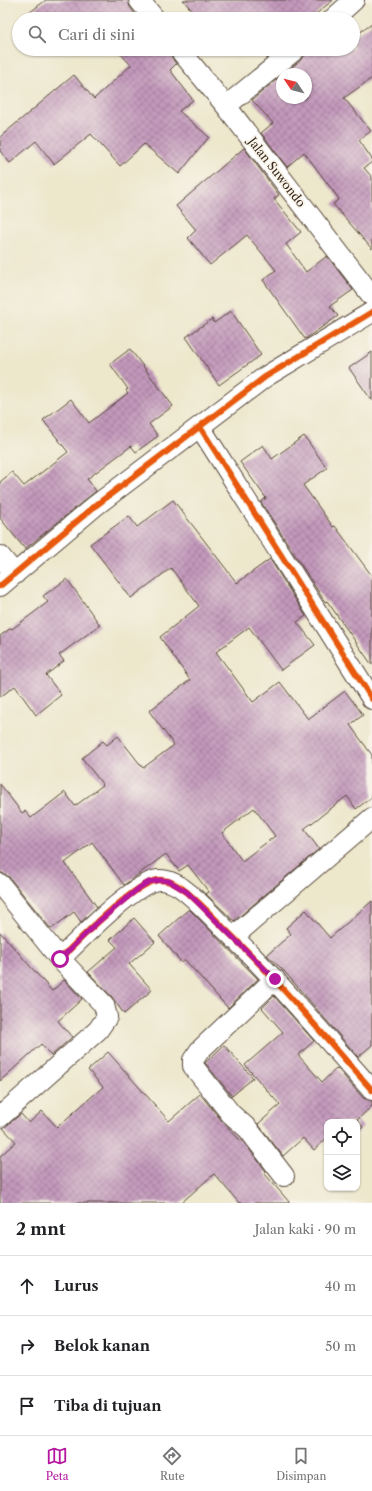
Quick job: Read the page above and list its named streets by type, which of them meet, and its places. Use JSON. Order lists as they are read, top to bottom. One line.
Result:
{"streets":{"street":["Jalan Suwondo"]},"north":"top left","page":{"search":"Cari di sini","heading":["2 mnt","Jalan kaki · 90 m"],"list":[["Lurus","40 m"],["Belok kanan","50 m"],"Tiba di tujuan"],"nav":["Peta","Rute","Disimpan"]}}
